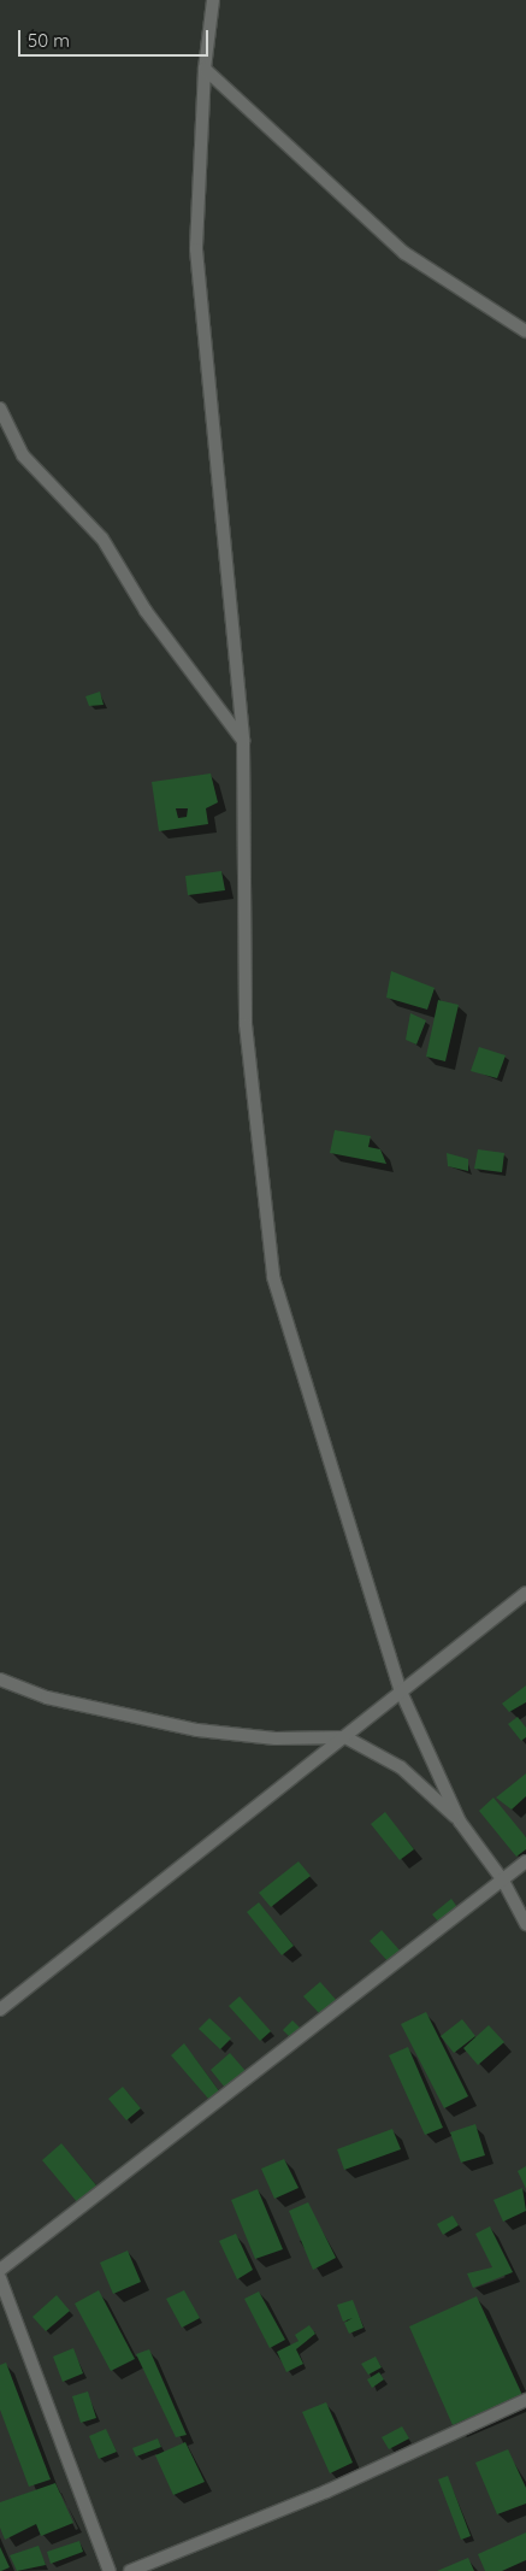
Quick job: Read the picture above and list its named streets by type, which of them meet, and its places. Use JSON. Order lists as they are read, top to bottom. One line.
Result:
{"scale_bar":"50 m"}
